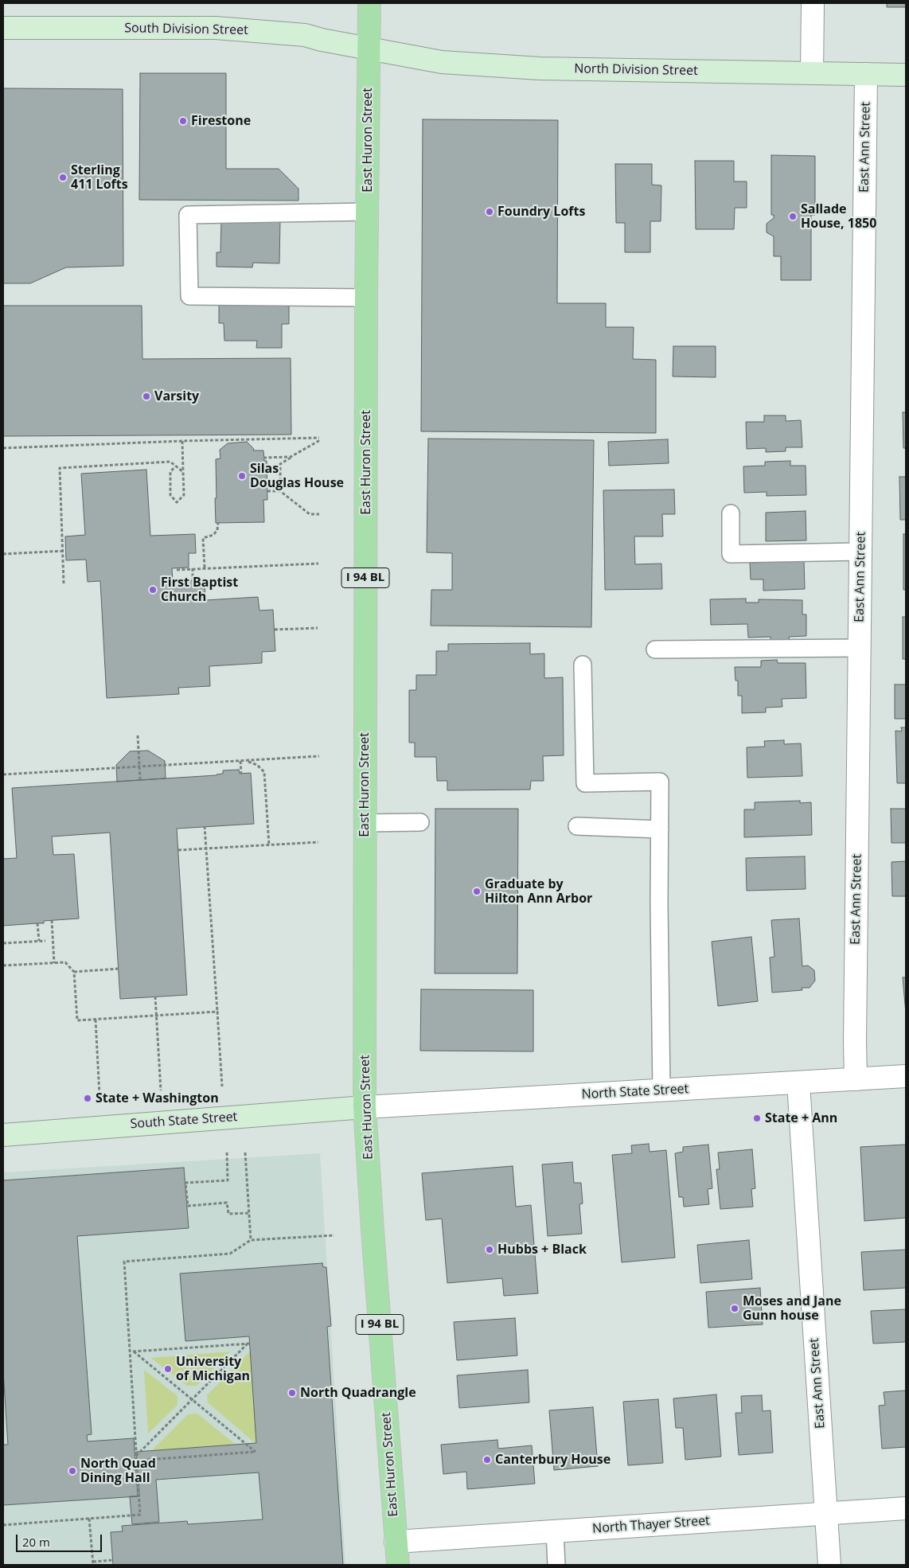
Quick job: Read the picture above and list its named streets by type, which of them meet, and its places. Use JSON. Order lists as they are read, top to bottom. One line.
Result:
{"streets":{"main road":["South Division Street","North Division Street","East Huron Street","I 94 BL","South State Street"],"street":["East Ann Street","North State Street","North Thayer Street"]},"crossings":[["South Division Street","North Division Street"],["South Division Street","East Huron Street"],["North Division Street","East Huron Street"],["North Division Street","East Ann Street"],["East Huron Street","North State Street"],["East Huron Street","South State Street"],["East Huron Street","North Thayer Street"],["East Ann Street","North State Street"],["East Ann Street","North Thayer Street"],["North State Street","South State Street"]],"places":["Firestone","Sterling 411 Lofts","Foundry Lofts","Sallade House, 1850","Varsity","Silas Douglas House","First Baptist Church","Graduate by Hilton Ann Arbor","State + Washington","State + Ann","Hubbs + Black","Moses and Jane Gunn house","University of Michigan","North Quadrangle","Canterbury House","North Quad Dining Hall"],"scale_bar":"20 m"}
